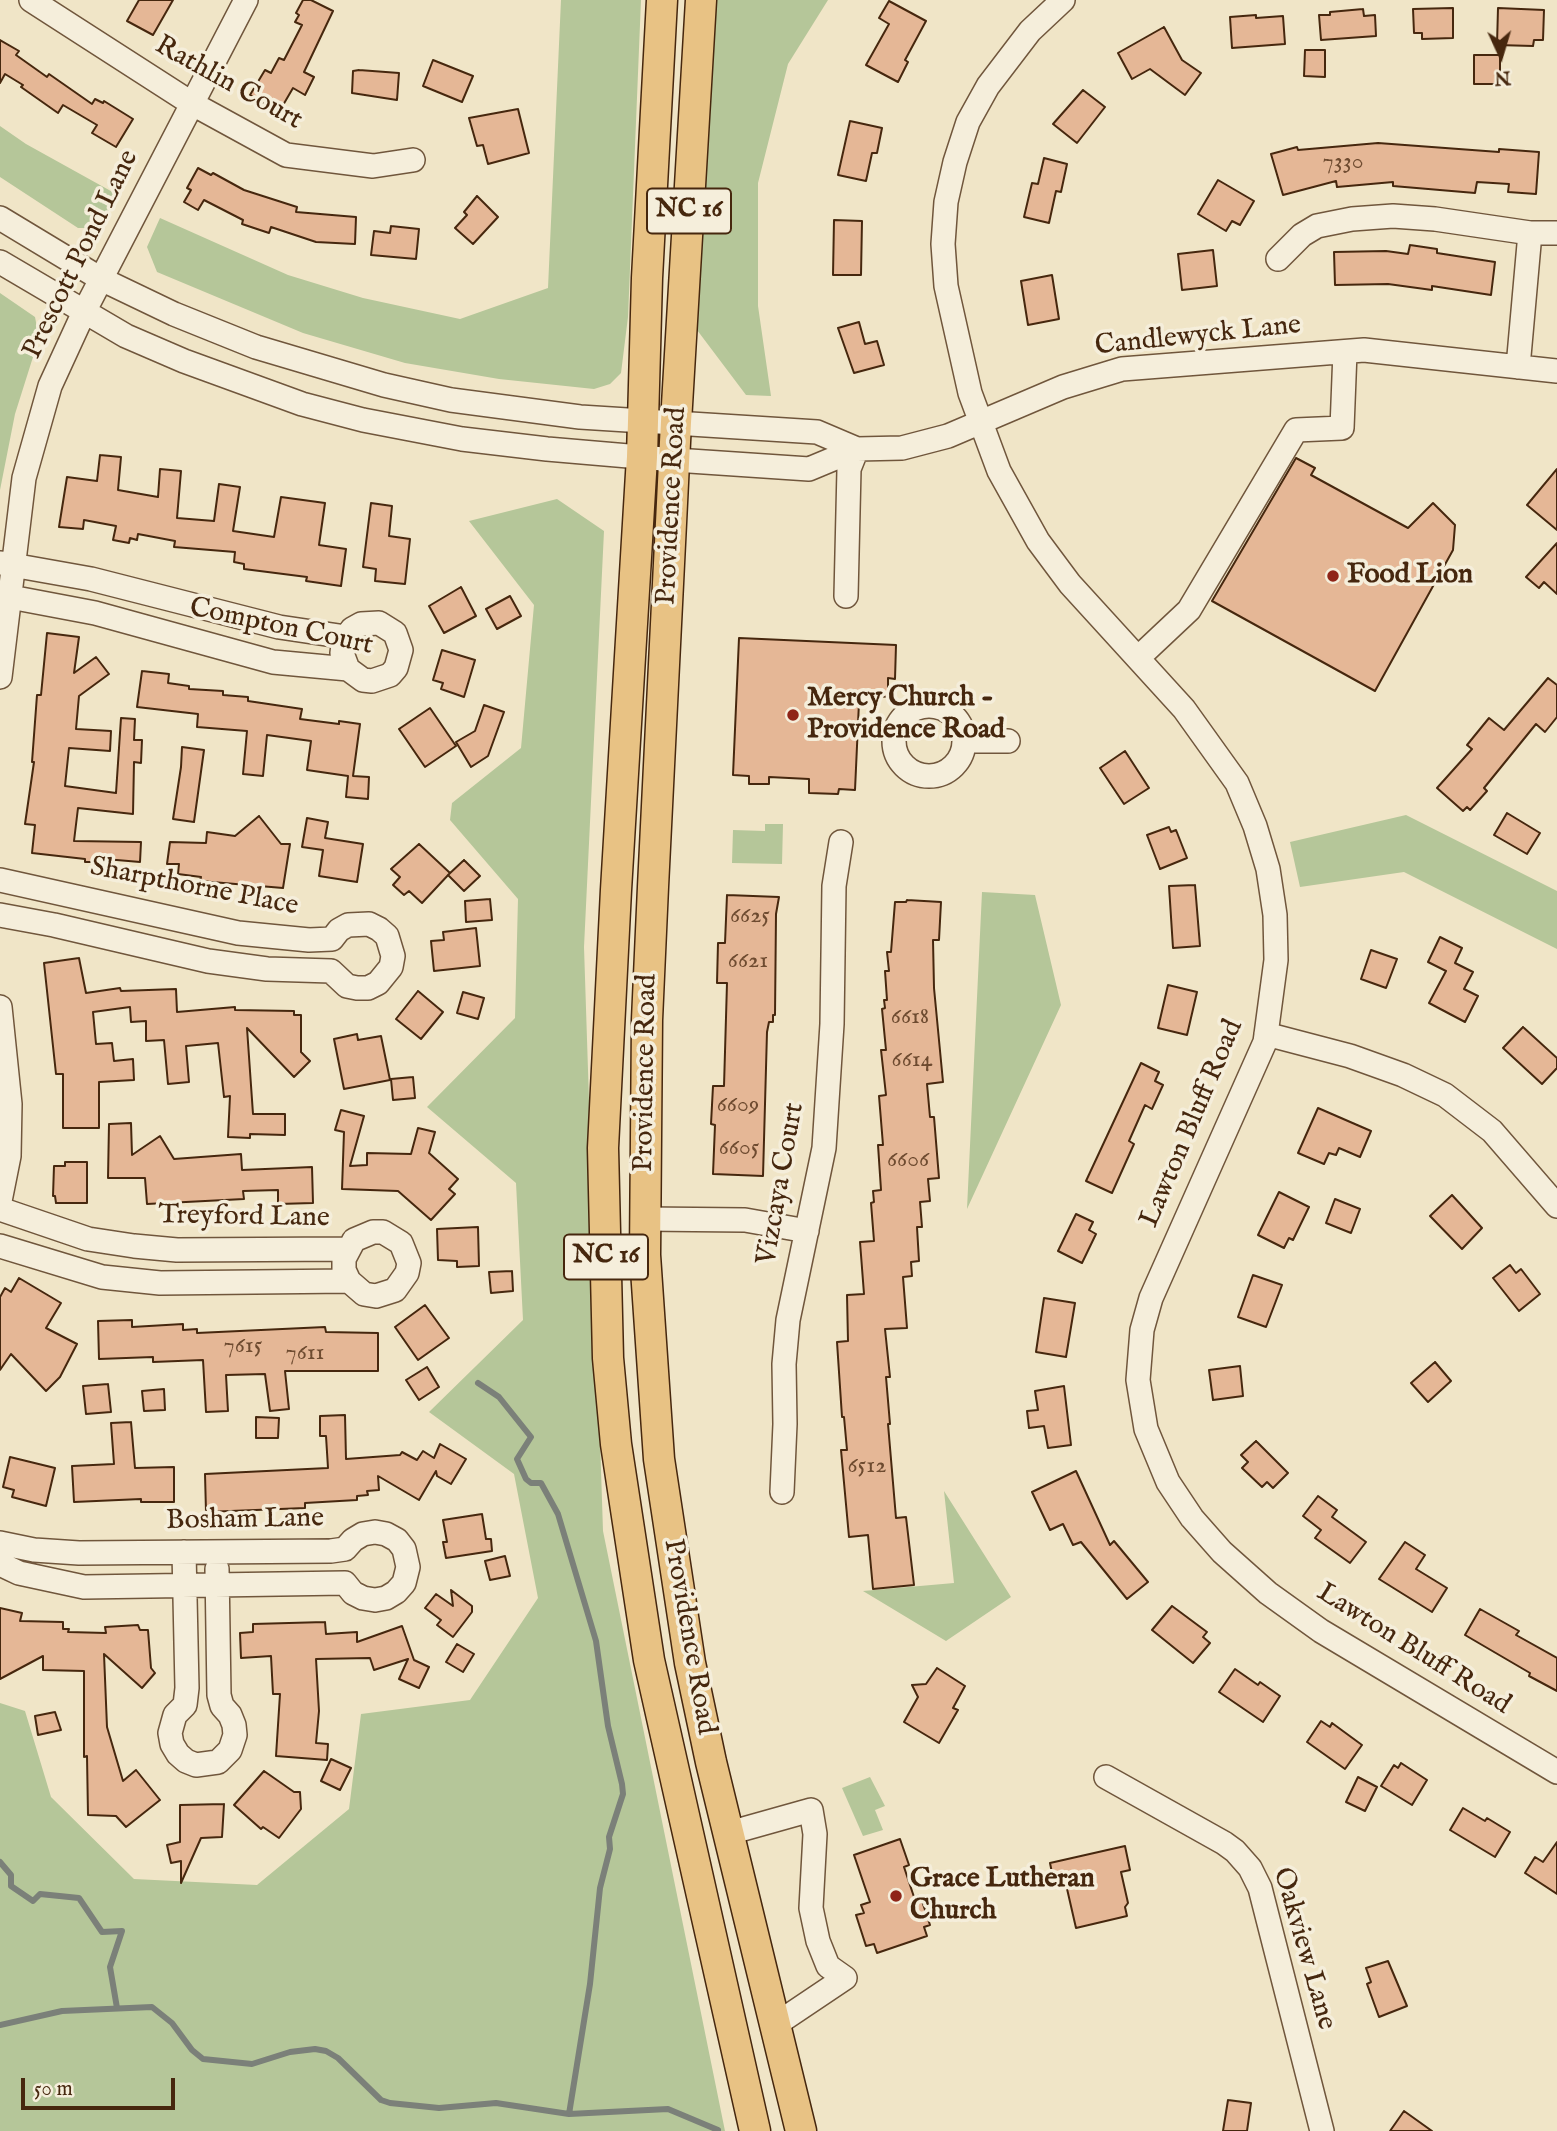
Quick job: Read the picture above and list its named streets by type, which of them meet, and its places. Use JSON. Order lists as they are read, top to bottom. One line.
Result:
{"streets":{"main road":["NC 16","Providence Road"],"street":["Rathlin Court","Prescott Pond Lane","Candlewyck Lane","Compton Court","Sharpthorne Place","Lawton Bluff Road","Vizcaya Court","Treyford Lane","Bosham Lane","Oakview Lane"]},"crossings":[["Rathlin Court","Prescott Pond Lane"],["Prescott Pond Lane","Candlewyck Lane"],["Prescott Pond Lane","Compton Court"],["Candlewyck Lane","Providence Road"],["Candlewyck Lane","Lawton Bluff Road"]],"places":["Food Lion","Mercy Church - Providence Road","Grace Lutheran Church"],"house_numbers":["7330","6625","6621","6618","6614","6609","6605","6606","7615","7611","6512"],"scale_bar":"50 m","north":"bottom"}
